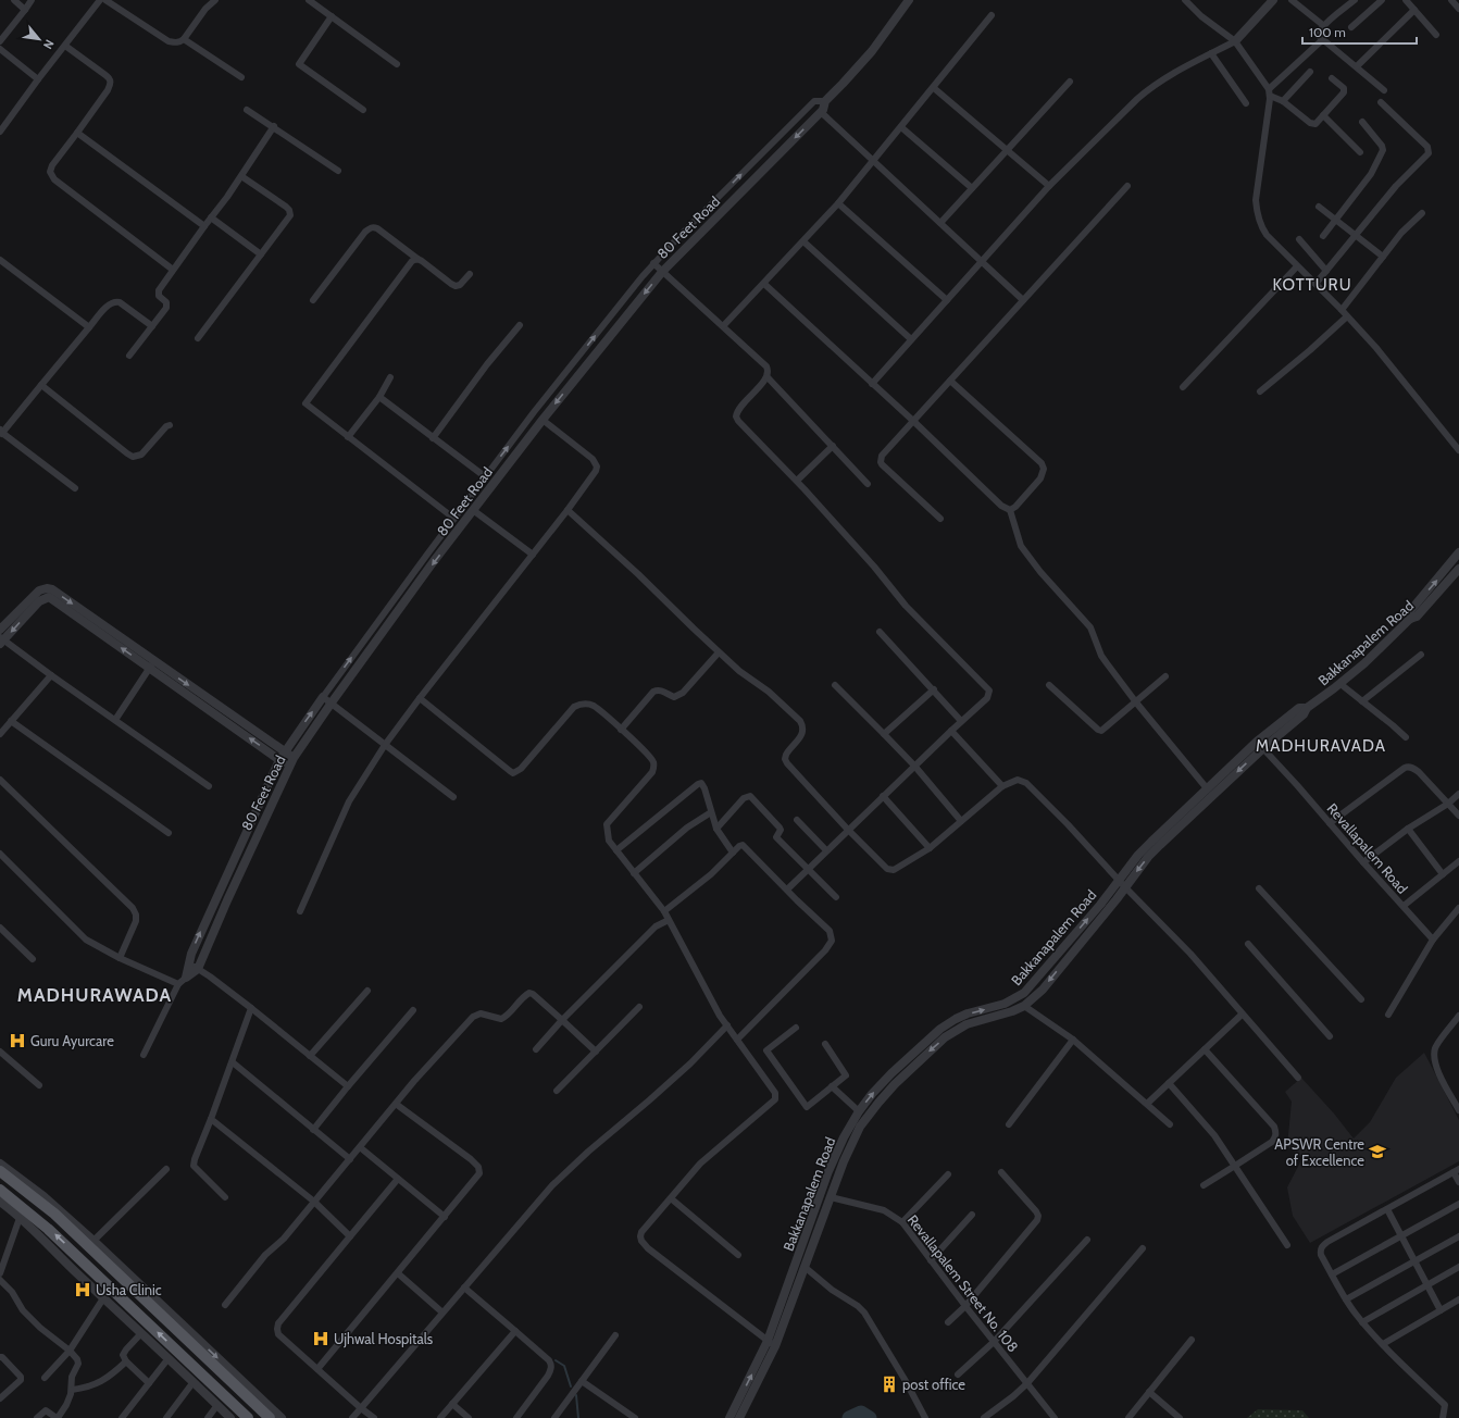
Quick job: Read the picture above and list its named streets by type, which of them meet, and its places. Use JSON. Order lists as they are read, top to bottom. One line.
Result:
{"streets":{"street":["80 Feet Road","Bakkanapalem Road","Revallapalem Road","Revallapalem Street No. 108"]},"crossings":[["Bakkanapalem Road","Revallapalem Road"]],"districts":["KOTTURU","MADHURAVADA","MADHURAWADA"],"places":{"hospital":["Guru Ayurcare","Usha Clinic","Ujhwal Hospitals"],"school or university":["APSWR Centre of Excellence"],"building":["post office"]},"scale_bar":"100 m","north":"bottom right"}
